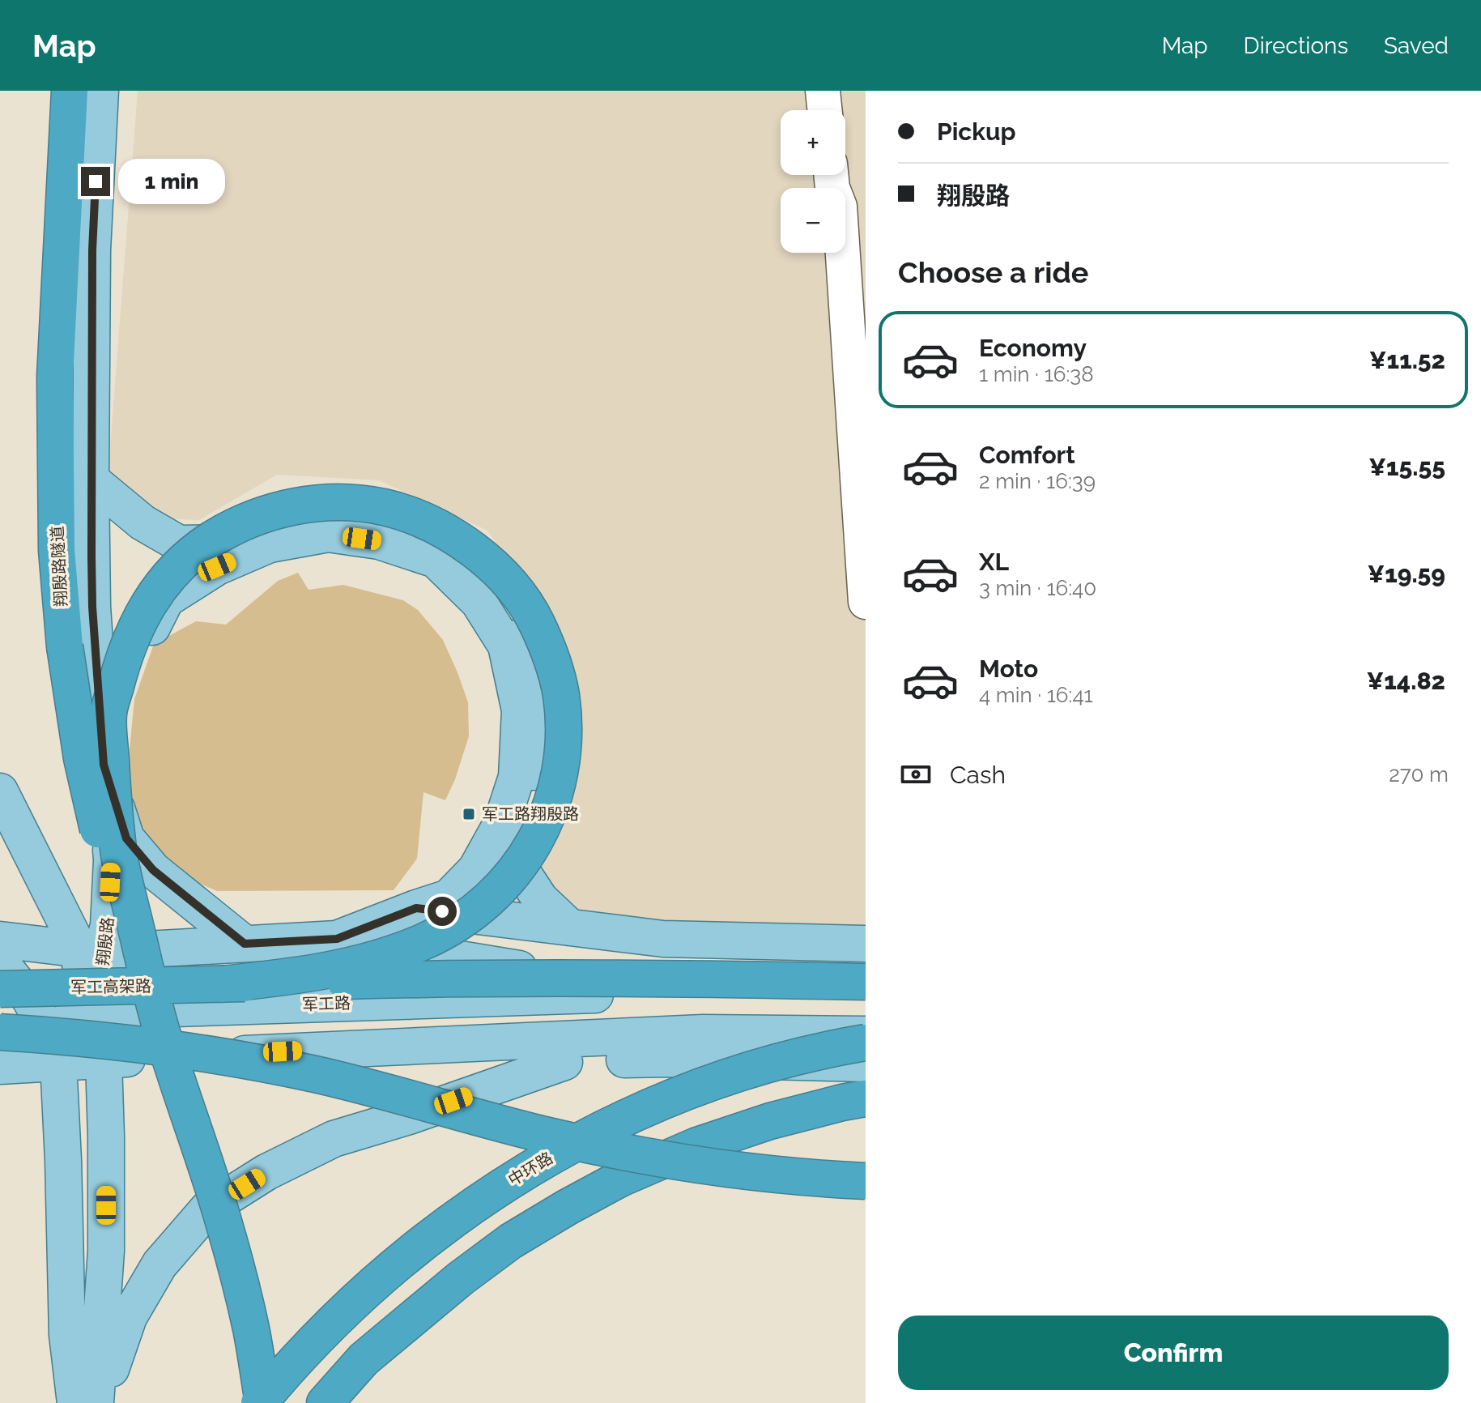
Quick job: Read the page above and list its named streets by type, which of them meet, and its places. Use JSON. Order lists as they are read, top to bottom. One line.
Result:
{"streets":{"highway":["翔殷路隧道","军工高架路","中环路"],"main road":["翔殷路","军工路"]},"crossings":[["翔殷路","军工路"]],"places":{"transit":["军工路翔殷路"]},"page":{"header":"Map","nav":["Map","Directions","Saved"],"banner":["Pickup","翔殷路"],"map_buttons":["+","−"],"bubble":"1 min","heading":"Choose a ride","list":[{"name":"Economy","note":"1 min · 16:38","value":"¥11.52"},{"name":"Comfort","note":"2 min · 16:39","value":"¥15.55"},{"name":"XL","note":"3 min · 16:40","value":"¥19.59"},{"name":"Moto","note":"4 min · 16:41","value":"¥14.82"}],"pay":["Cash","270 m"],"buttons":"Confirm"}}
